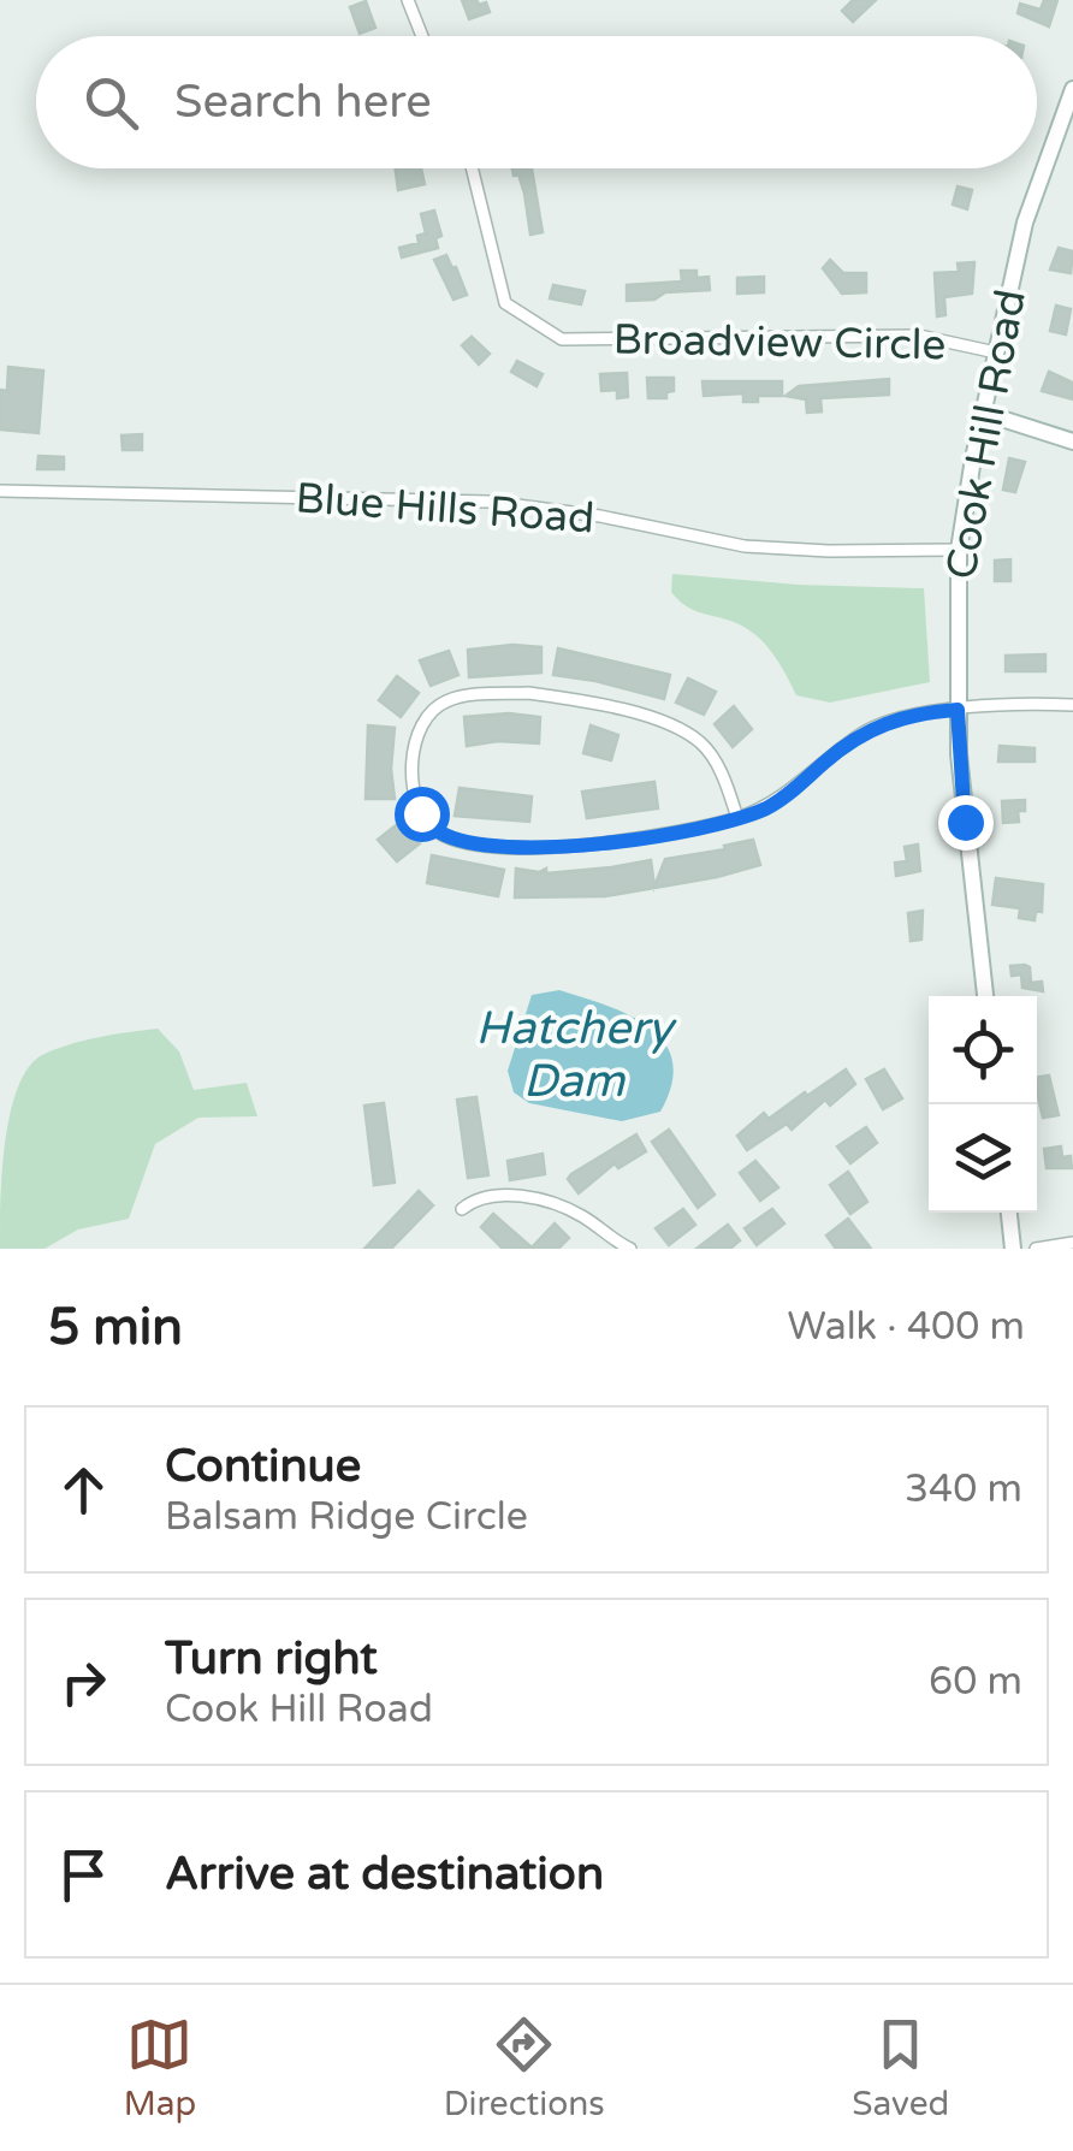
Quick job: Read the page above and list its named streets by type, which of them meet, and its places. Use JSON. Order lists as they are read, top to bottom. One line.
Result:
{"streets":{"street":["Broadview Circle","Cook Hill Road","Blue Hills Road"]},"crossings":[["Broadview Circle","Cook Hill Road"],["Cook Hill Road","Blue Hills Road"]],"water":["Hatchery Dam"],"page":{"search":"Search here","heading":["5 min","Walk · 400 m"],"list":[["Continue","Balsam Ridge Circle","340 m"],["Turn right","Cook Hill Road","60 m"],"Arrive at destination"],"nav":["Map","Directions","Saved"]}}
